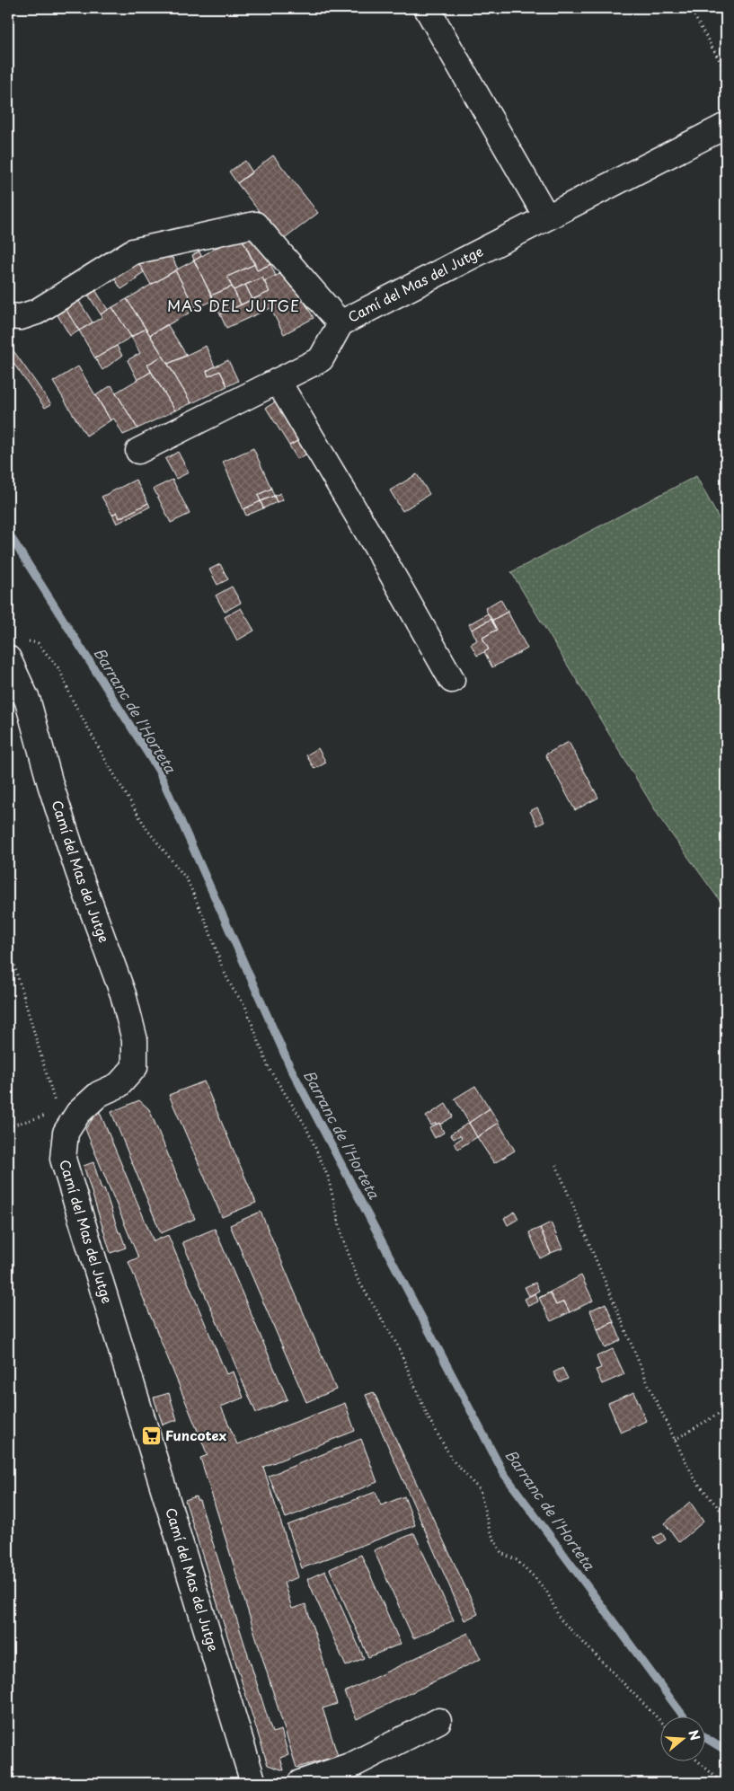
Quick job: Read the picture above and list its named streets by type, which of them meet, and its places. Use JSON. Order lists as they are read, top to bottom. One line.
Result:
{"streets":{"street":["Camí del Mas del Jutge"]},"districts":["MAS DEL JUTGE"],"water":["Barranc de l'Horteta"],"places":{"supermarket":["Funcotex"]},"north":"right"}
